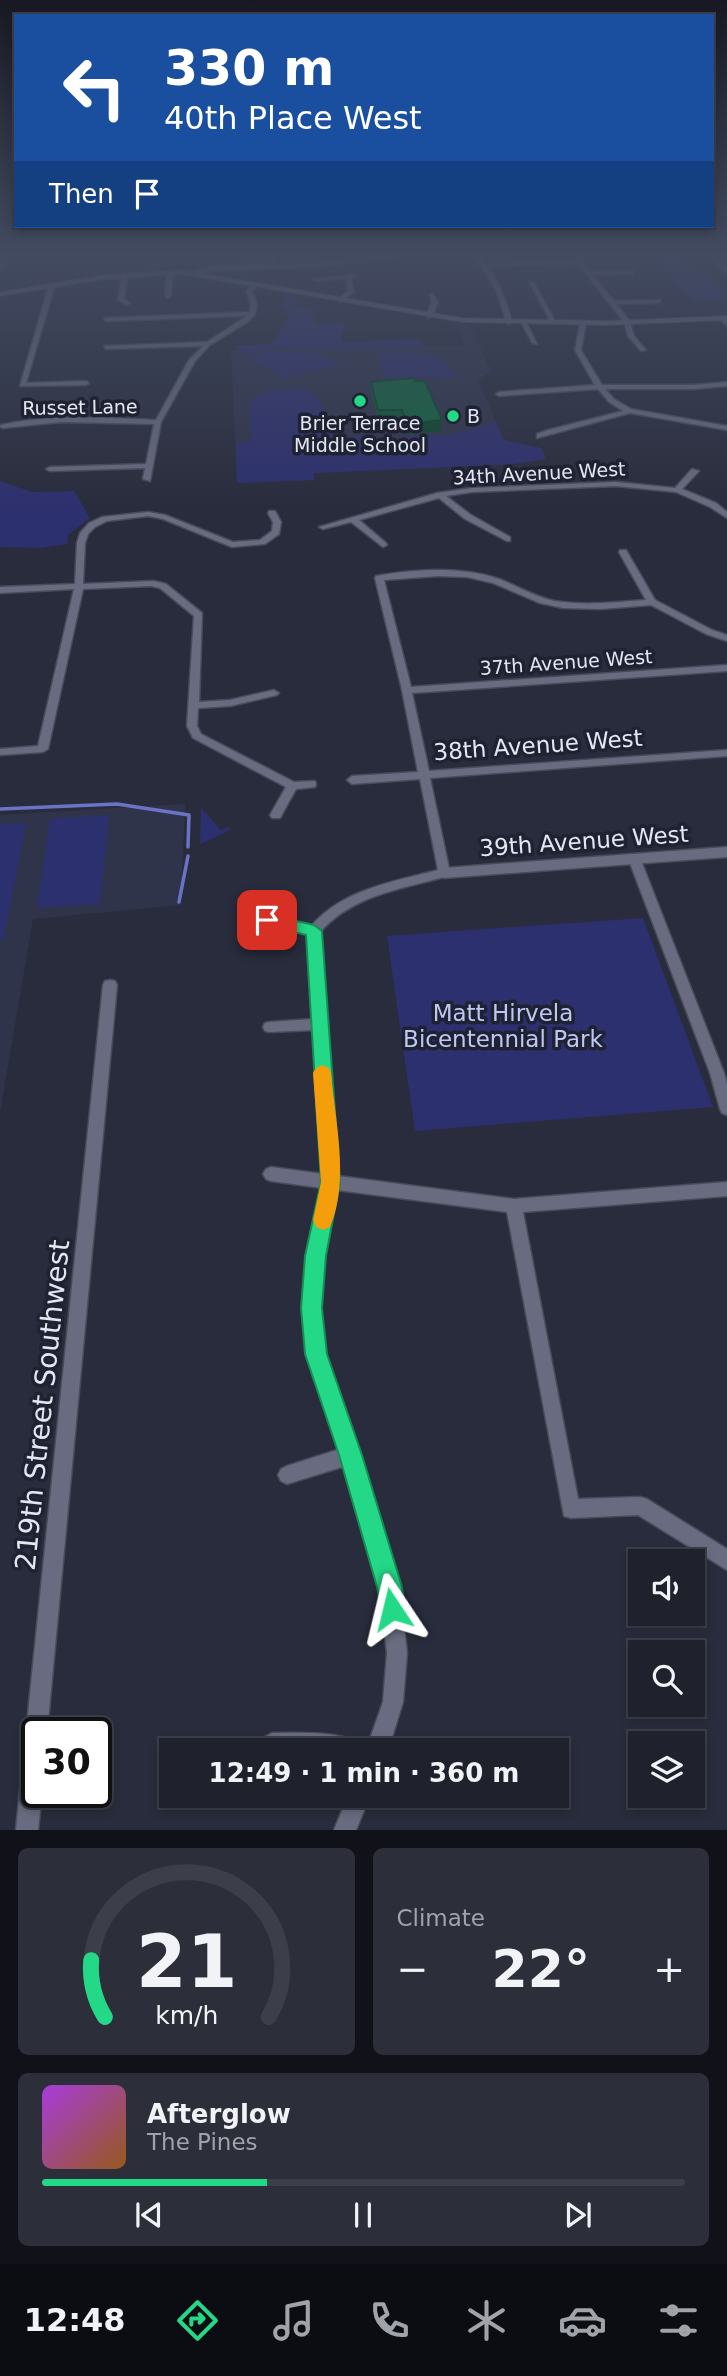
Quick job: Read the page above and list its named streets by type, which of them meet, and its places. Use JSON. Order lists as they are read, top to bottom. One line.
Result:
{"streets":{"street":["Russet Lane","34th Avenue West","37th Avenue West","38th Avenue West","39th Avenue West","219th Street Southwest"]},"parks":["Matt Hirvela Bicentennial Park"],"places":["Brier Terrace Middle School","B"],"page":{"turn":["330 m","40th Place West"],"then":"Then","limit":"30","trip":"12:49 · 1 min · 360 m","tile":"Climate","heat":["−","22°","+"],"song":["Afterglow","The Pines"],"tabs":"12:48","gauge":["21","km/h"]}}
